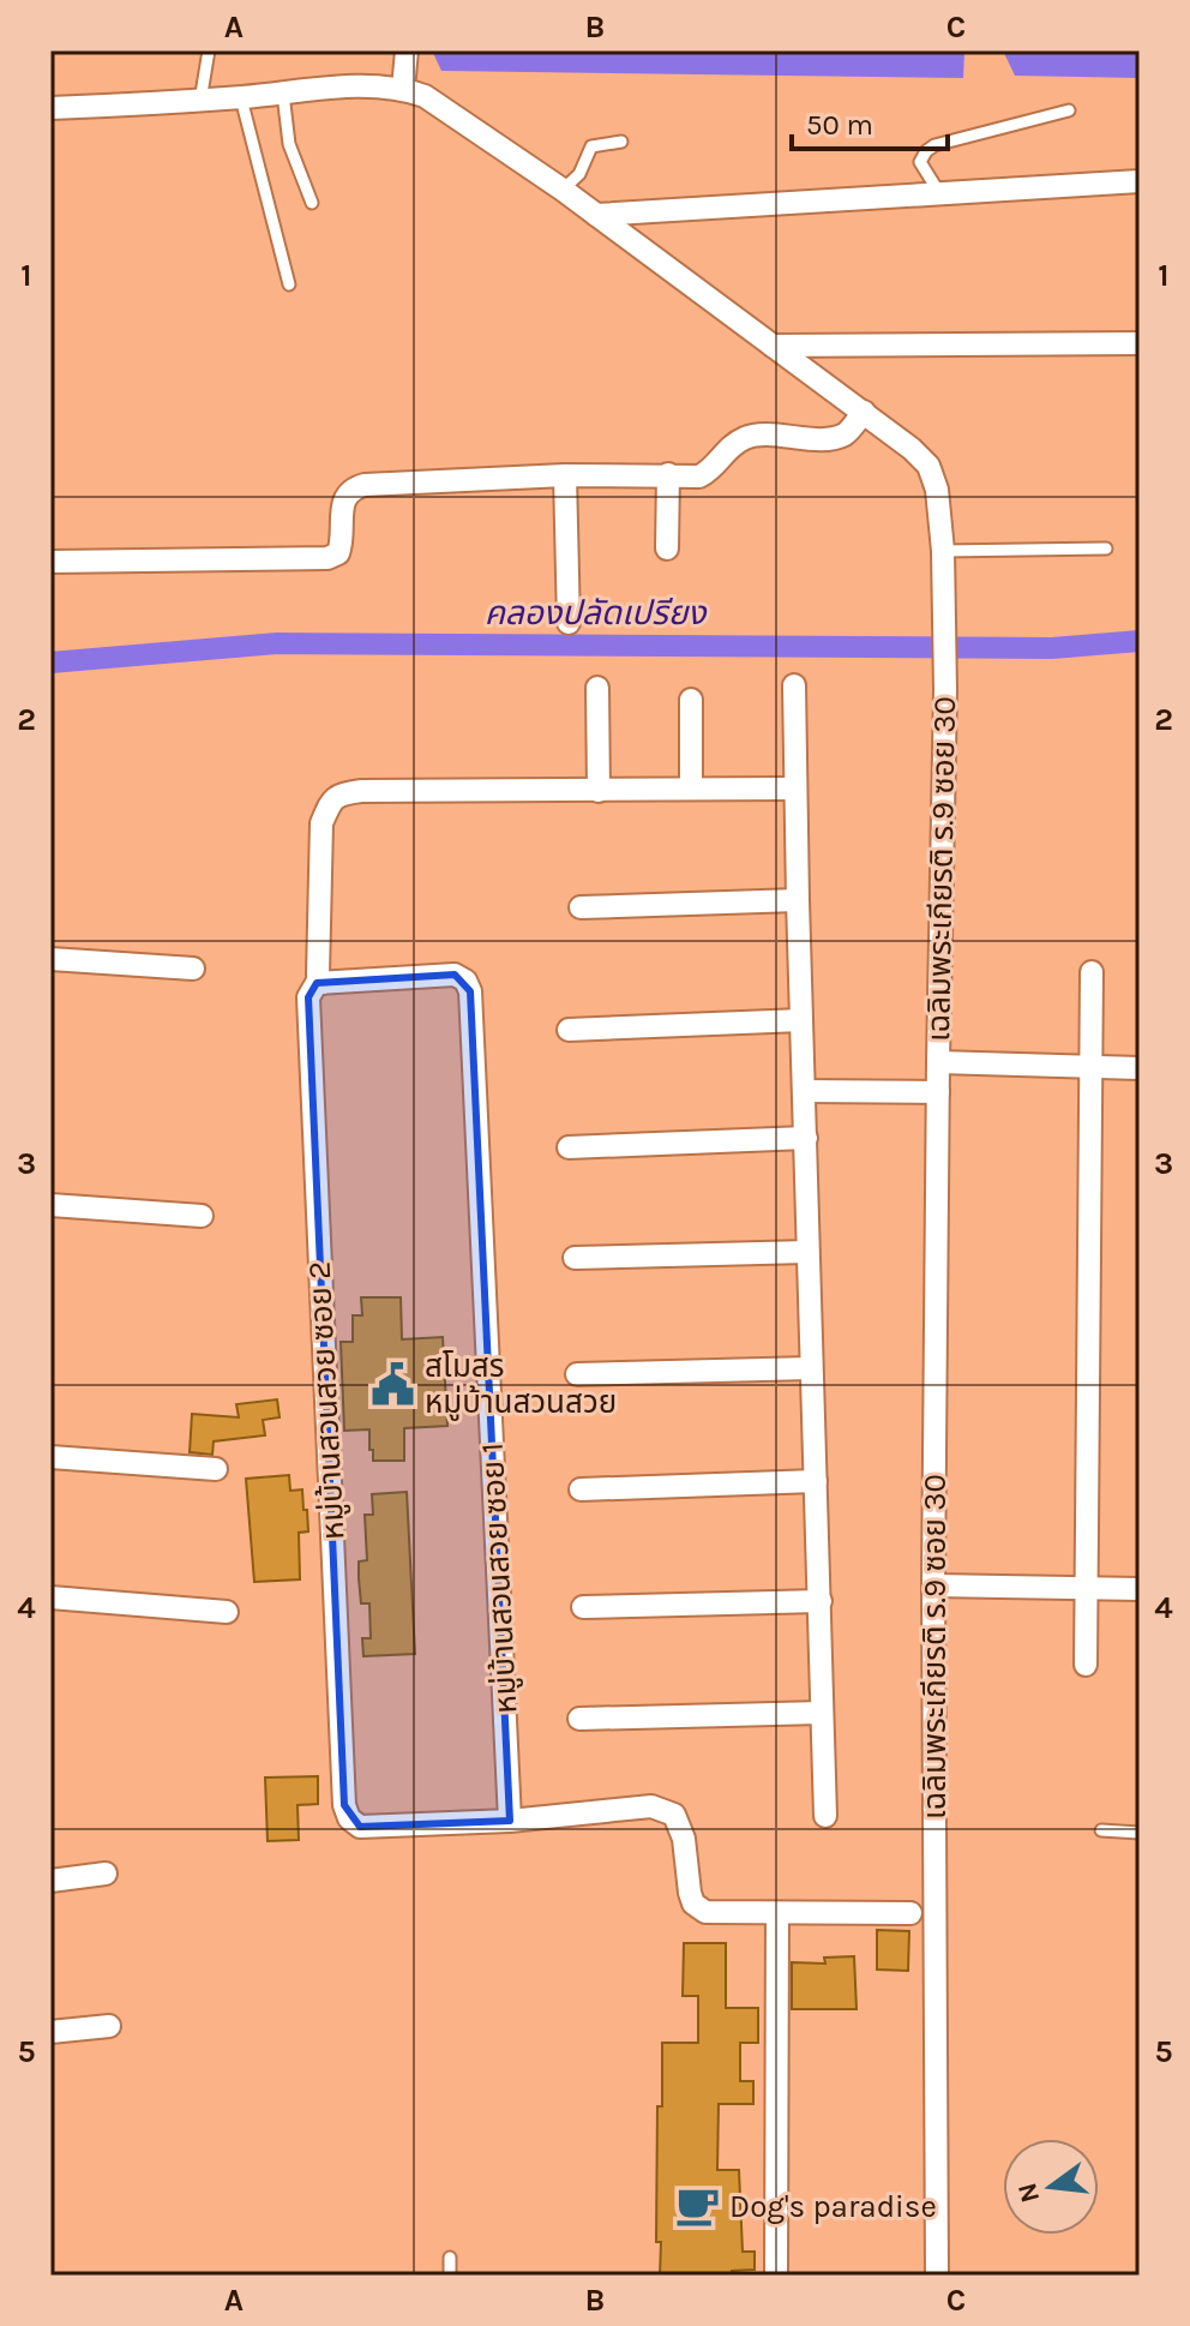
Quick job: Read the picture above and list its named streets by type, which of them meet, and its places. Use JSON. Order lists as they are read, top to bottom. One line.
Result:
{"streets":{"street":["เฉลิมพระเกียรติ ร.9 ซอย 30","หมู่บ้านสวนสวย ซอย 2","หมู่บ้านสวนสวย ซอย 1"]},"crossings":[["หมู่บ้านสวนสวย ซอย 2","หมู่บ้านสวนสวย ซอย 1"]],"water":["คลองปลัดเปรียง"],"places":{"public building":["สโมสร หมู่บ้านสวนสวย"],"cafe":["Dog's paradise"]},"scale_bar":"50 m","north":"left","grid":{"columns":["A","B","C"],"rows":["1","2","3","4","5"]}}
